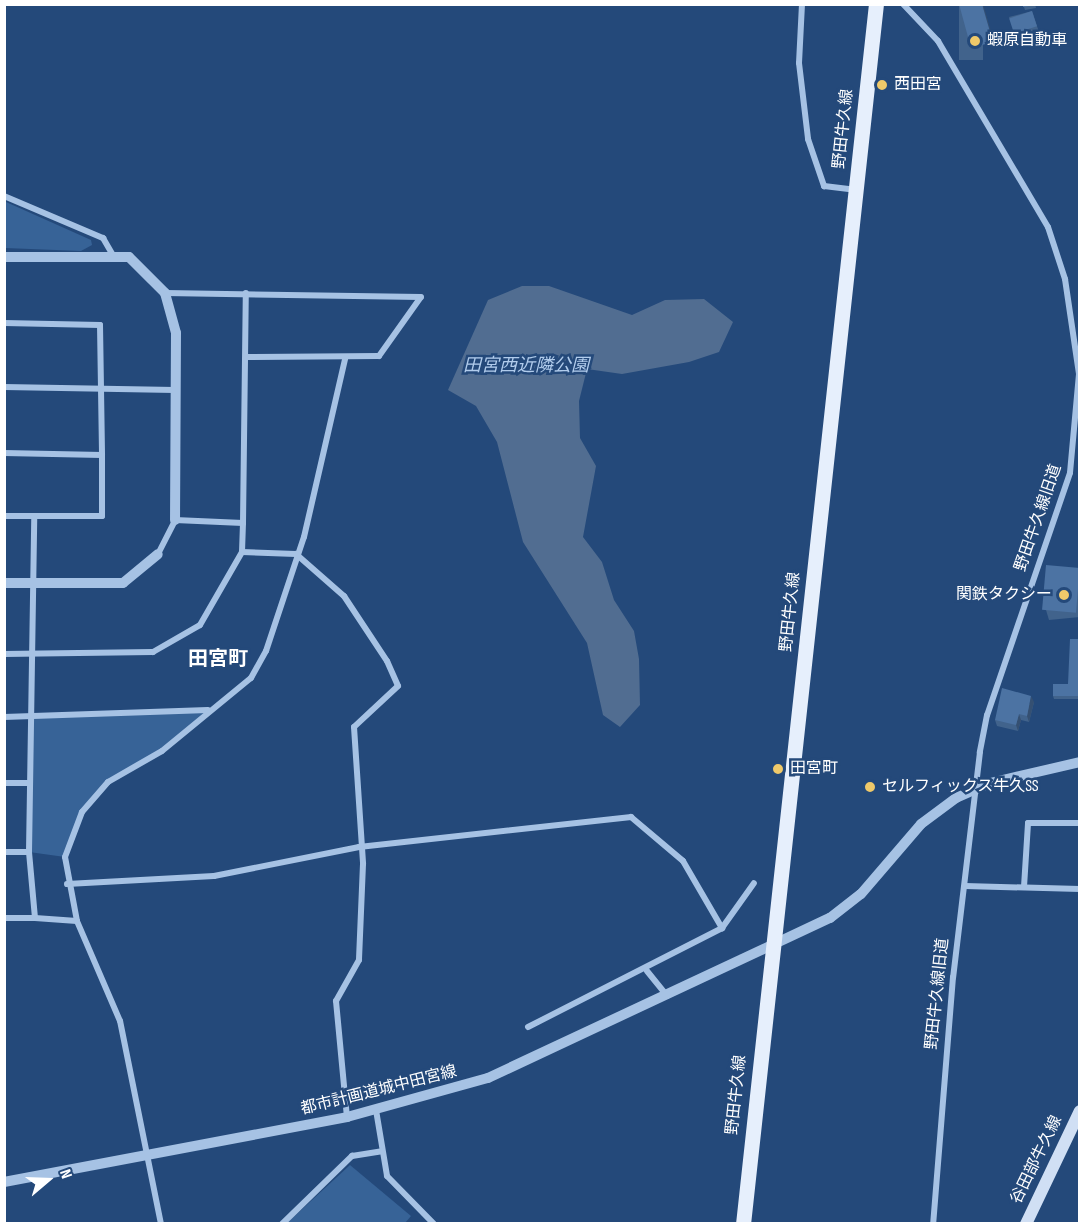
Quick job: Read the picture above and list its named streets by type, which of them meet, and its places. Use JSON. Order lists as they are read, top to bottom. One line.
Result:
{"streets":{"main road":["野田牛久線","谷田部牛久線"],"street":["野田牛久線旧道","都市計画道城中田宮線"]},"crossings":[["野田牛久線","都市計画道城中田宮線"],["野田牛久線旧道","都市計画道城中田宮線"]],"districts":["田宮町"],"water":["田宮西近隣公園"],"places":["蝦原自動車","西田宮","関鉄タクシー","田宮町","セルフィックス牛久SS"],"north":"right"}
